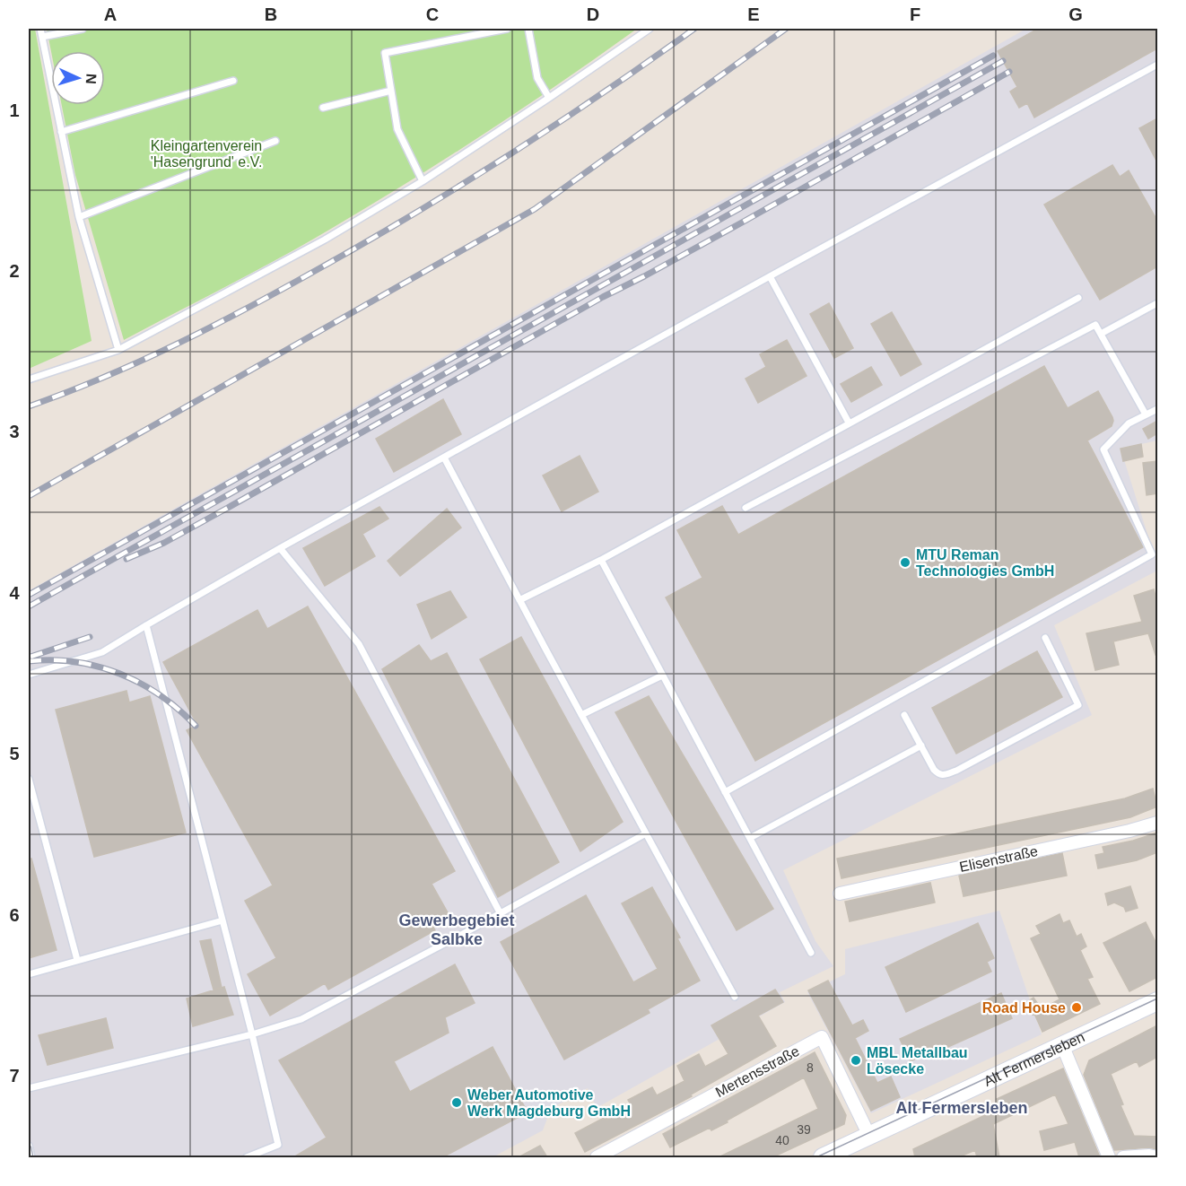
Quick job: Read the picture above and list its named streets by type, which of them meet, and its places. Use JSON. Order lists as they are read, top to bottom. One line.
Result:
{"streets":{"main road":["Alt Fermersleben"],"street":["Elisenstraße","Mertensstraße"]},"crossings":[["Alt Fermersleben","Mertensstraße"]],"districts":["Gewerbegebiet Salbke","Alt Fermersleben"],"parks":["Kleingartenverein 'Hasengrund' e.V."],"places":["MTU Reman Technologies GmbH","Road House","MBL Metallbau Lösecke","Weber Automotive Werk Magdeburg GmbH"],"house_numbers":["8","39","40"],"north":"right","grid":{"columns":["A","B","C","D","E","F","G"],"rows":["1","2","3","4","5","6","7"]}}
